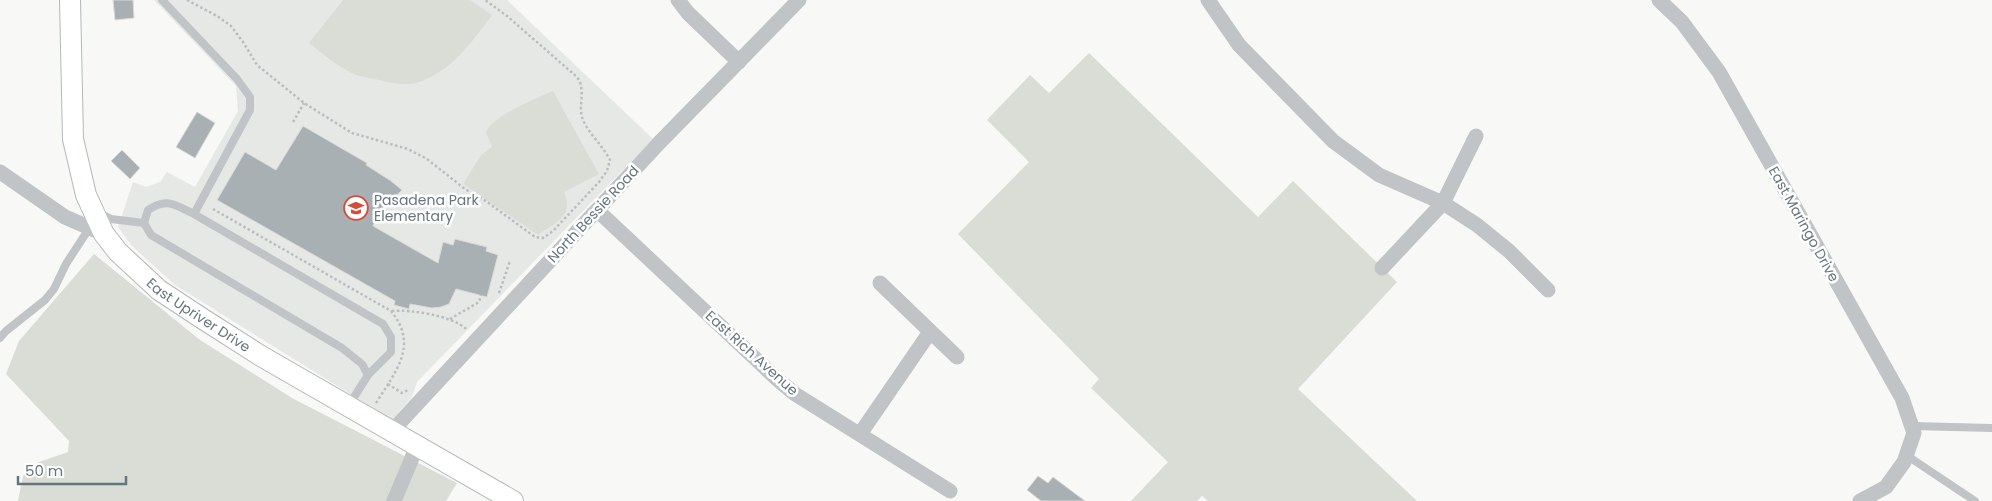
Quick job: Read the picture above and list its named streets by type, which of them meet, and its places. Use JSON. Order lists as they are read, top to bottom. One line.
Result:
{"streets":{"main road":["East Upriver Drive"],"street":["North Bessie Road","East Maringo Drive","East Rich Avenue"]},"crossings":[["North Bessie Road","East Upriver Drive"],["North Bessie Road","East Rich Avenue"]],"places":{"school or university":["Pasadena Park Elementary"]},"scale_bar":"50 m"}
